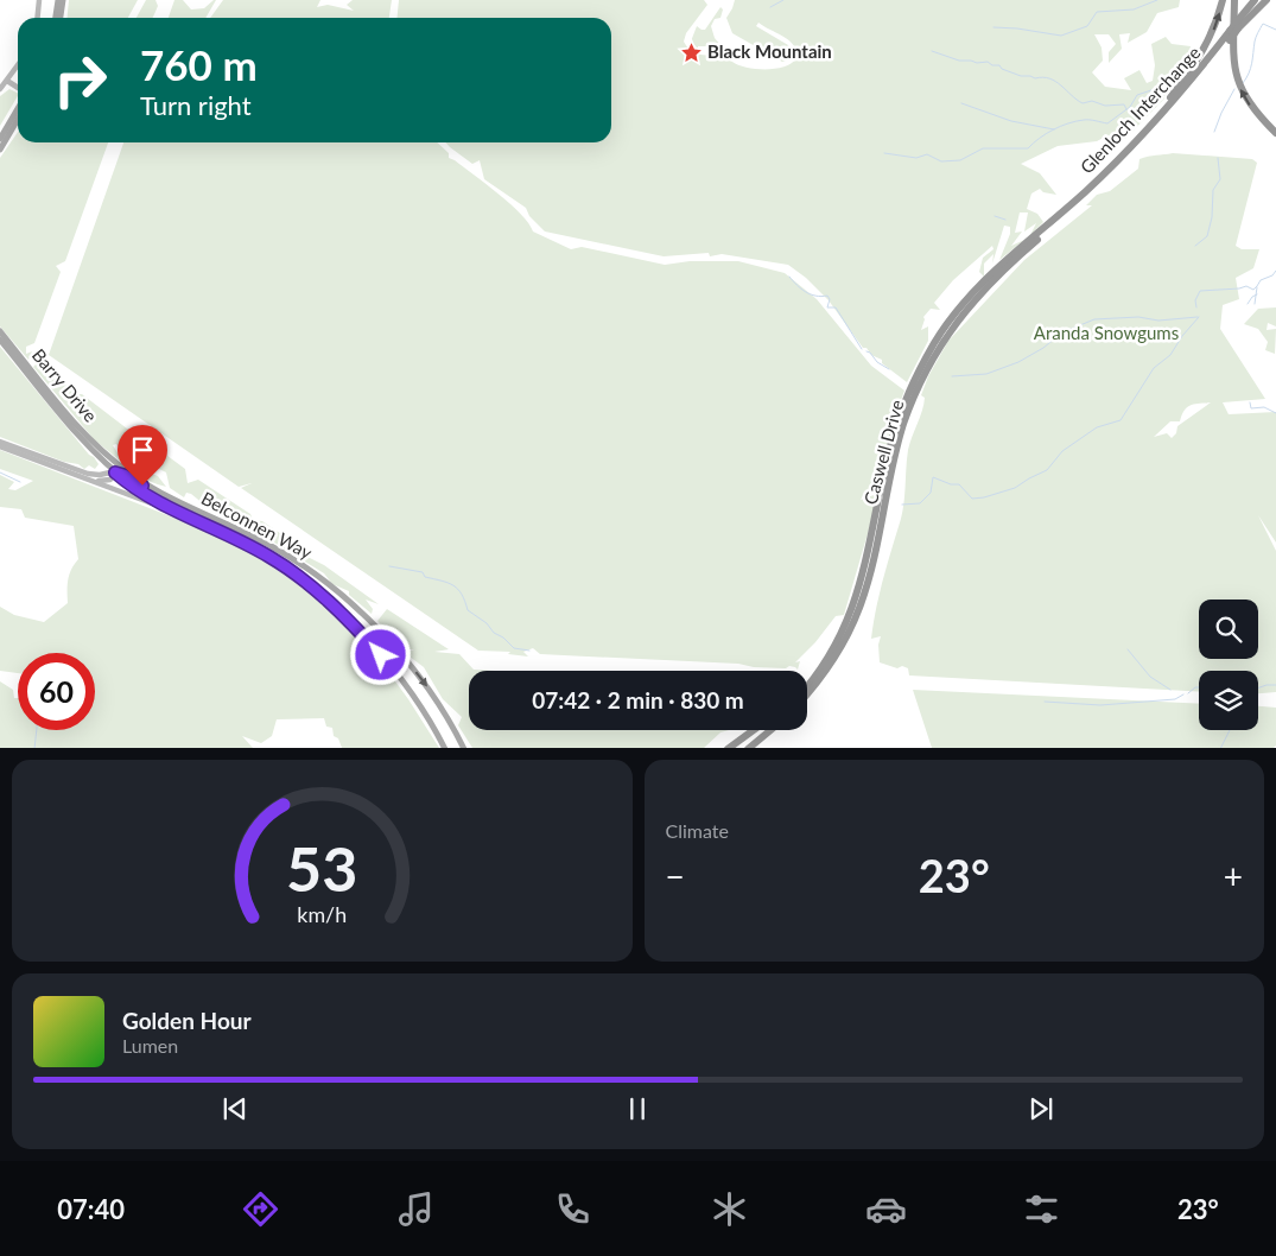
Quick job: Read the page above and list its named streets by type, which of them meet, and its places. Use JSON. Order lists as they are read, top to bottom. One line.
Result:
{"streets":{"highway":["Glenloch Interchange","Caswell Drive"],"main road":["Barry Drive","Belconnen Way"]},"crossings":[["Glenloch Interchange","Caswell Drive"],["Barry Drive","Belconnen Way"]],"parks":["Aranda Snowgums"],"places":{"place":["Black Mountain"]},"page":{"turn":["760 m","Turn right"],"limit":"60","trip":"07:42 · 2 min · 830 m","tile":"Climate","heat":["−","23°","+"],"song":["Golden Hour","Lumen"],"tabs":["07:40","23°"],"gauge":["53","km/h"]}}
